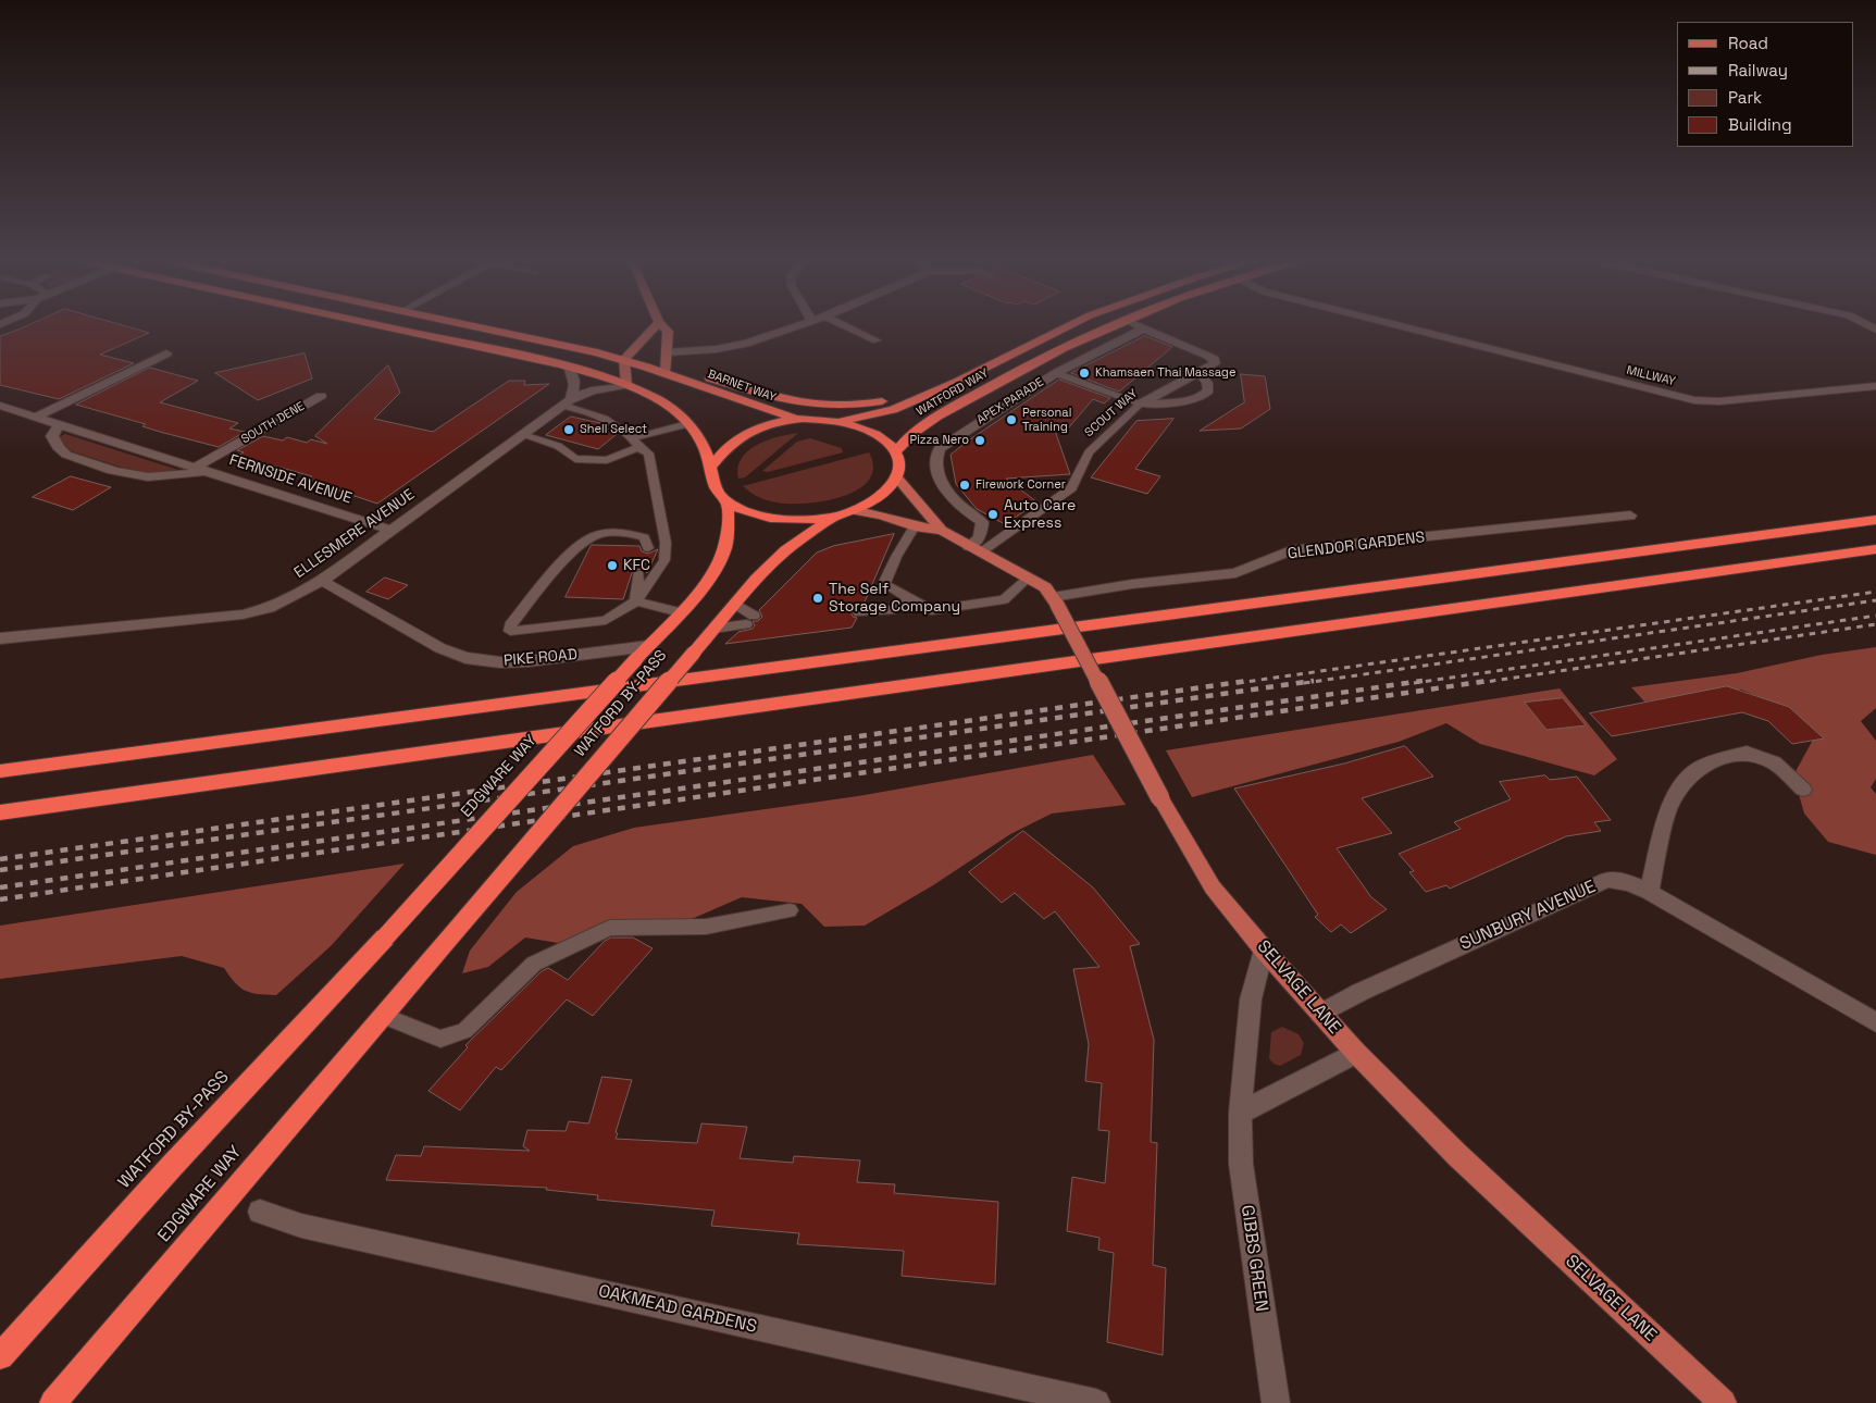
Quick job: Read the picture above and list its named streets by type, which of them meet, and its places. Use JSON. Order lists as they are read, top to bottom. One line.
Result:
{"streets":{"highway":["BARNET WAY","WATFORD WAY","WATFORD BY-PASS","EDGWARE WAY"],"main road":["SELVAGE LANE"],"street":["MILLWAY","APEX PARADE","SCOUT WAY","SOUTH DENE","FERNSIDE AVENUE","ELLESMERE AVENUE","GLENDOR GARDENS","PIKE ROAD","SUNBURY AVENUE","GIBBS GREEN","OAKMEAD GARDENS"]},"crossings":[["APEX PARADE","SCOUT WAY"],["APEX PARADE","SELVAGE LANE"],["SCOUT WAY","SELVAGE LANE"],["SOUTH DENE","FERNSIDE AVENUE"],["FERNSIDE AVENUE","ELLESMERE AVENUE"],["ELLESMERE AVENUE","PIKE ROAD"],["GLENDOR GARDENS","SELVAGE LANE"],["PIKE ROAD","WATFORD BY-PASS"],["PIKE ROAD","EDGWARE WAY"],["WATFORD BY-PASS","EDGWARE WAY"],["SUNBURY AVENUE","SELVAGE LANE"],["SELVAGE LANE","GIBBS GREEN"]],"places":["Khamsaen Thai Massage","Personal Training","Shell Select","Pizza Nero","Firework Corner","Auto Care Express","KFC","The Self Storage Company"],"legend":["Road","Railway","Park","Building"]}
